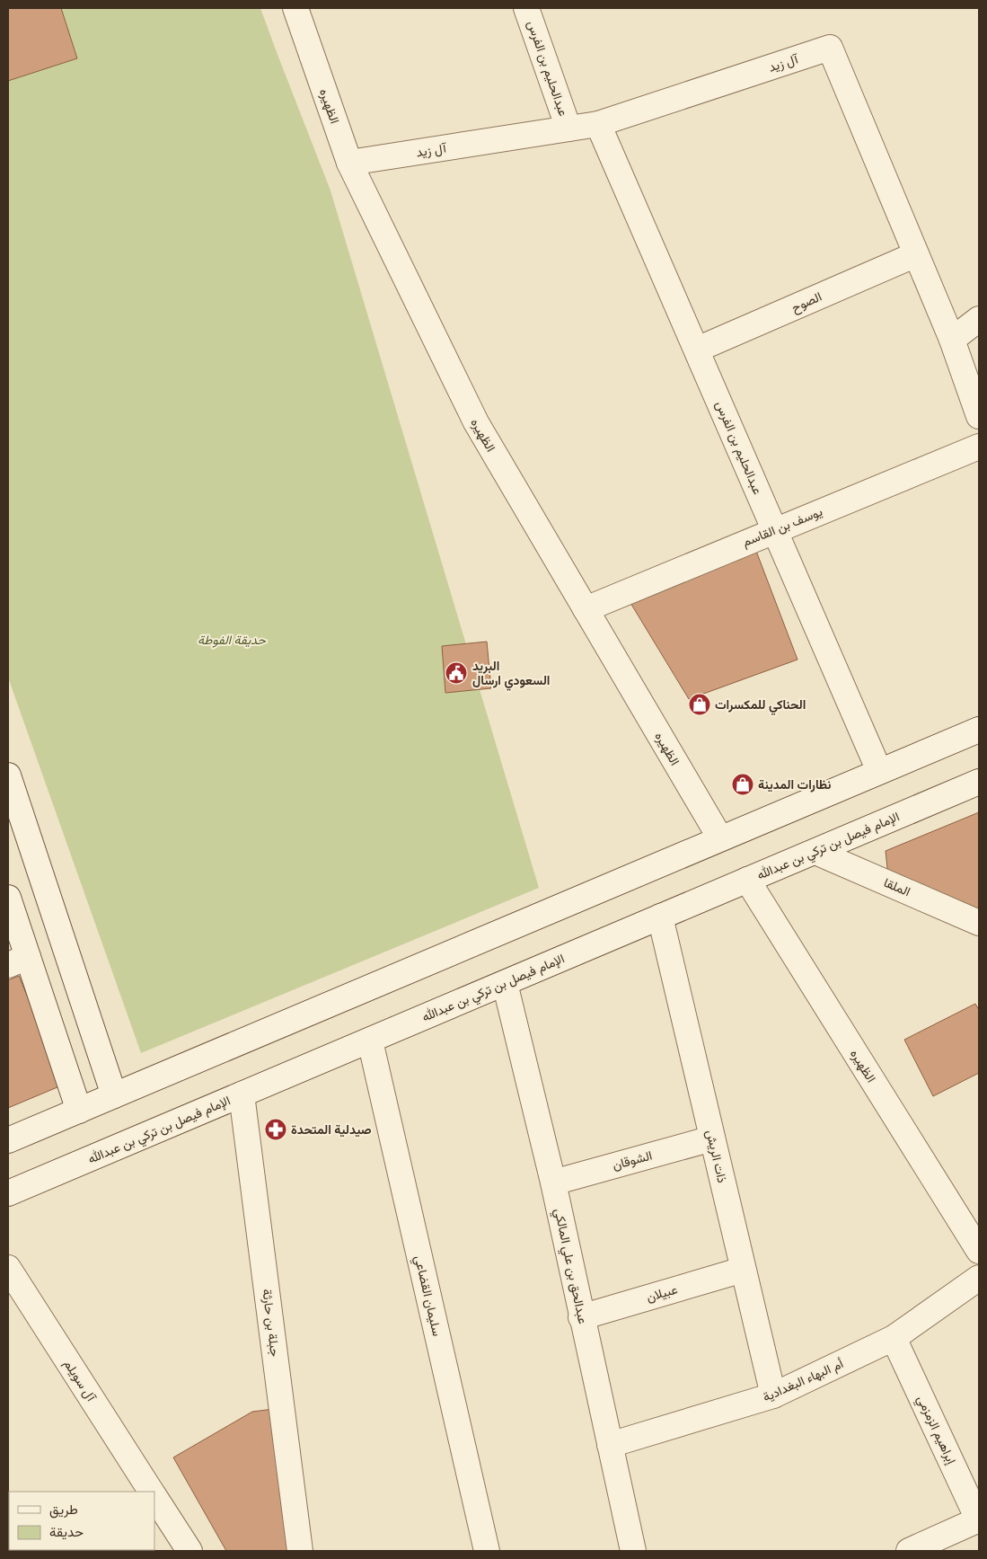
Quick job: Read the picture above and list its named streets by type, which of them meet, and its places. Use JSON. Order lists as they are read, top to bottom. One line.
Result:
{"streets":{"street":["آل زيد","عبدالحليم بن الفرس","الظهيره","الصوح","يوسف بن القاسم","الإمام فيصل بن تركي بن عبدالله","الملقا","ذات الريش","الشوقان","عبدالحق بن علي المالكي","عبيلان","سليمان القضاعي","جبلة بن حارثة","آل سويلم","أم البهاء البغدادية","إبراهيم الزمزمي"]},"crossings":[["آل زيد","عبدالحليم بن الفرس"],["آل زيد","الظهيره"],["آل زيد","الصوح"],["عبدالحليم بن الفرس","الصوح"],["عبدالحليم بن الفرس","يوسف بن القاسم"],["الظهيره","يوسف بن القاسم"],["الظهيره","الإمام فيصل بن تركي بن عبدالله"],["الإمام فيصل بن تركي بن عبدالله","الملقا"],["الإمام فيصل بن تركي بن عبدالله","ذات الريش"],["الإمام فيصل بن تركي بن عبدالله","عبدالحق بن علي المالكي"],["الإمام فيصل بن تركي بن عبدالله","سليمان القضاعي"],["الإمام فيصل بن تركي بن عبدالله","جبلة بن حارثة"],["ذات الريش","الشوقان"],["ذات الريش","عبيلان"],["ذات الريش","أم البهاء البغدادية"],["الشوقان","عبدالحق بن علي المالكي"],["عبدالحق بن علي المالكي","عبيلان"],["عبدالحق بن علي المالكي","أم البهاء البغدادية"],["أم البهاء البغدادية","إبراهيم الزمزمي"]],"parks":["حديقة الفوطة"],"places":{"public building":["البريد السعودي ارسال"],"shop":["الحناكي للمكسرات","نظارات المدينة"],"pharmacy":["صيدلية المتحدة"]},"legend":["طريق","حديقة"]}
